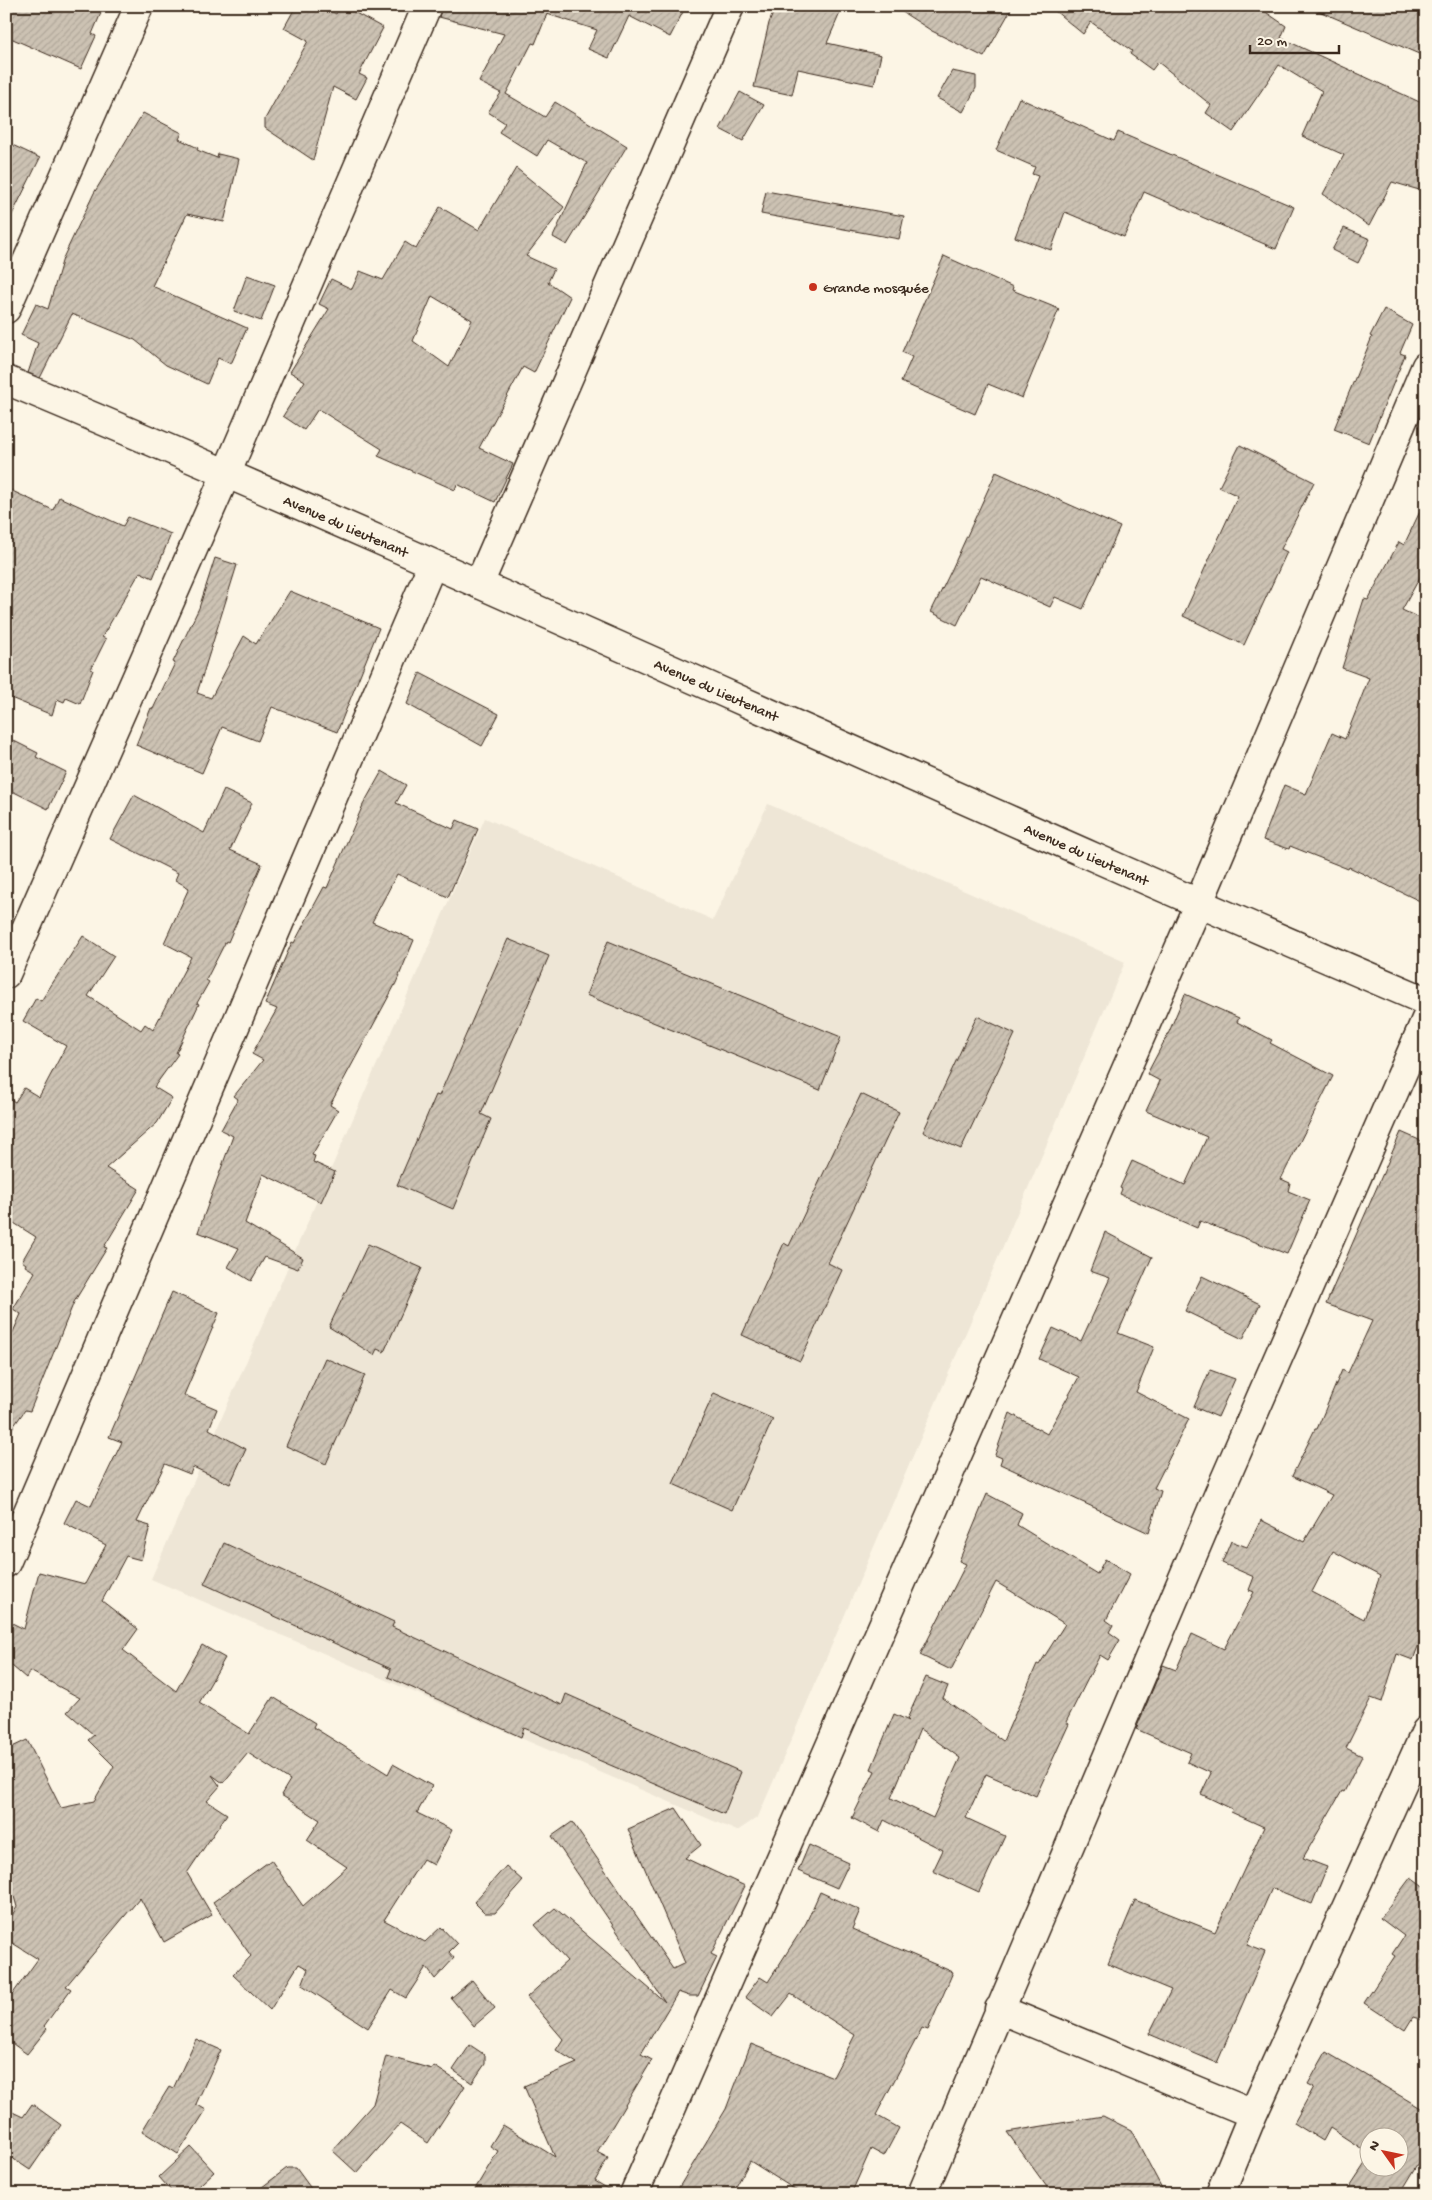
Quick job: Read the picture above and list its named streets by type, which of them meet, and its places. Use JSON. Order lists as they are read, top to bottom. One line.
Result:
{"streets":{"street":["Avenue du Lieutenant"]},"places":["Grande mosquée"],"scale_bar":"20 m","north":"top left"}
